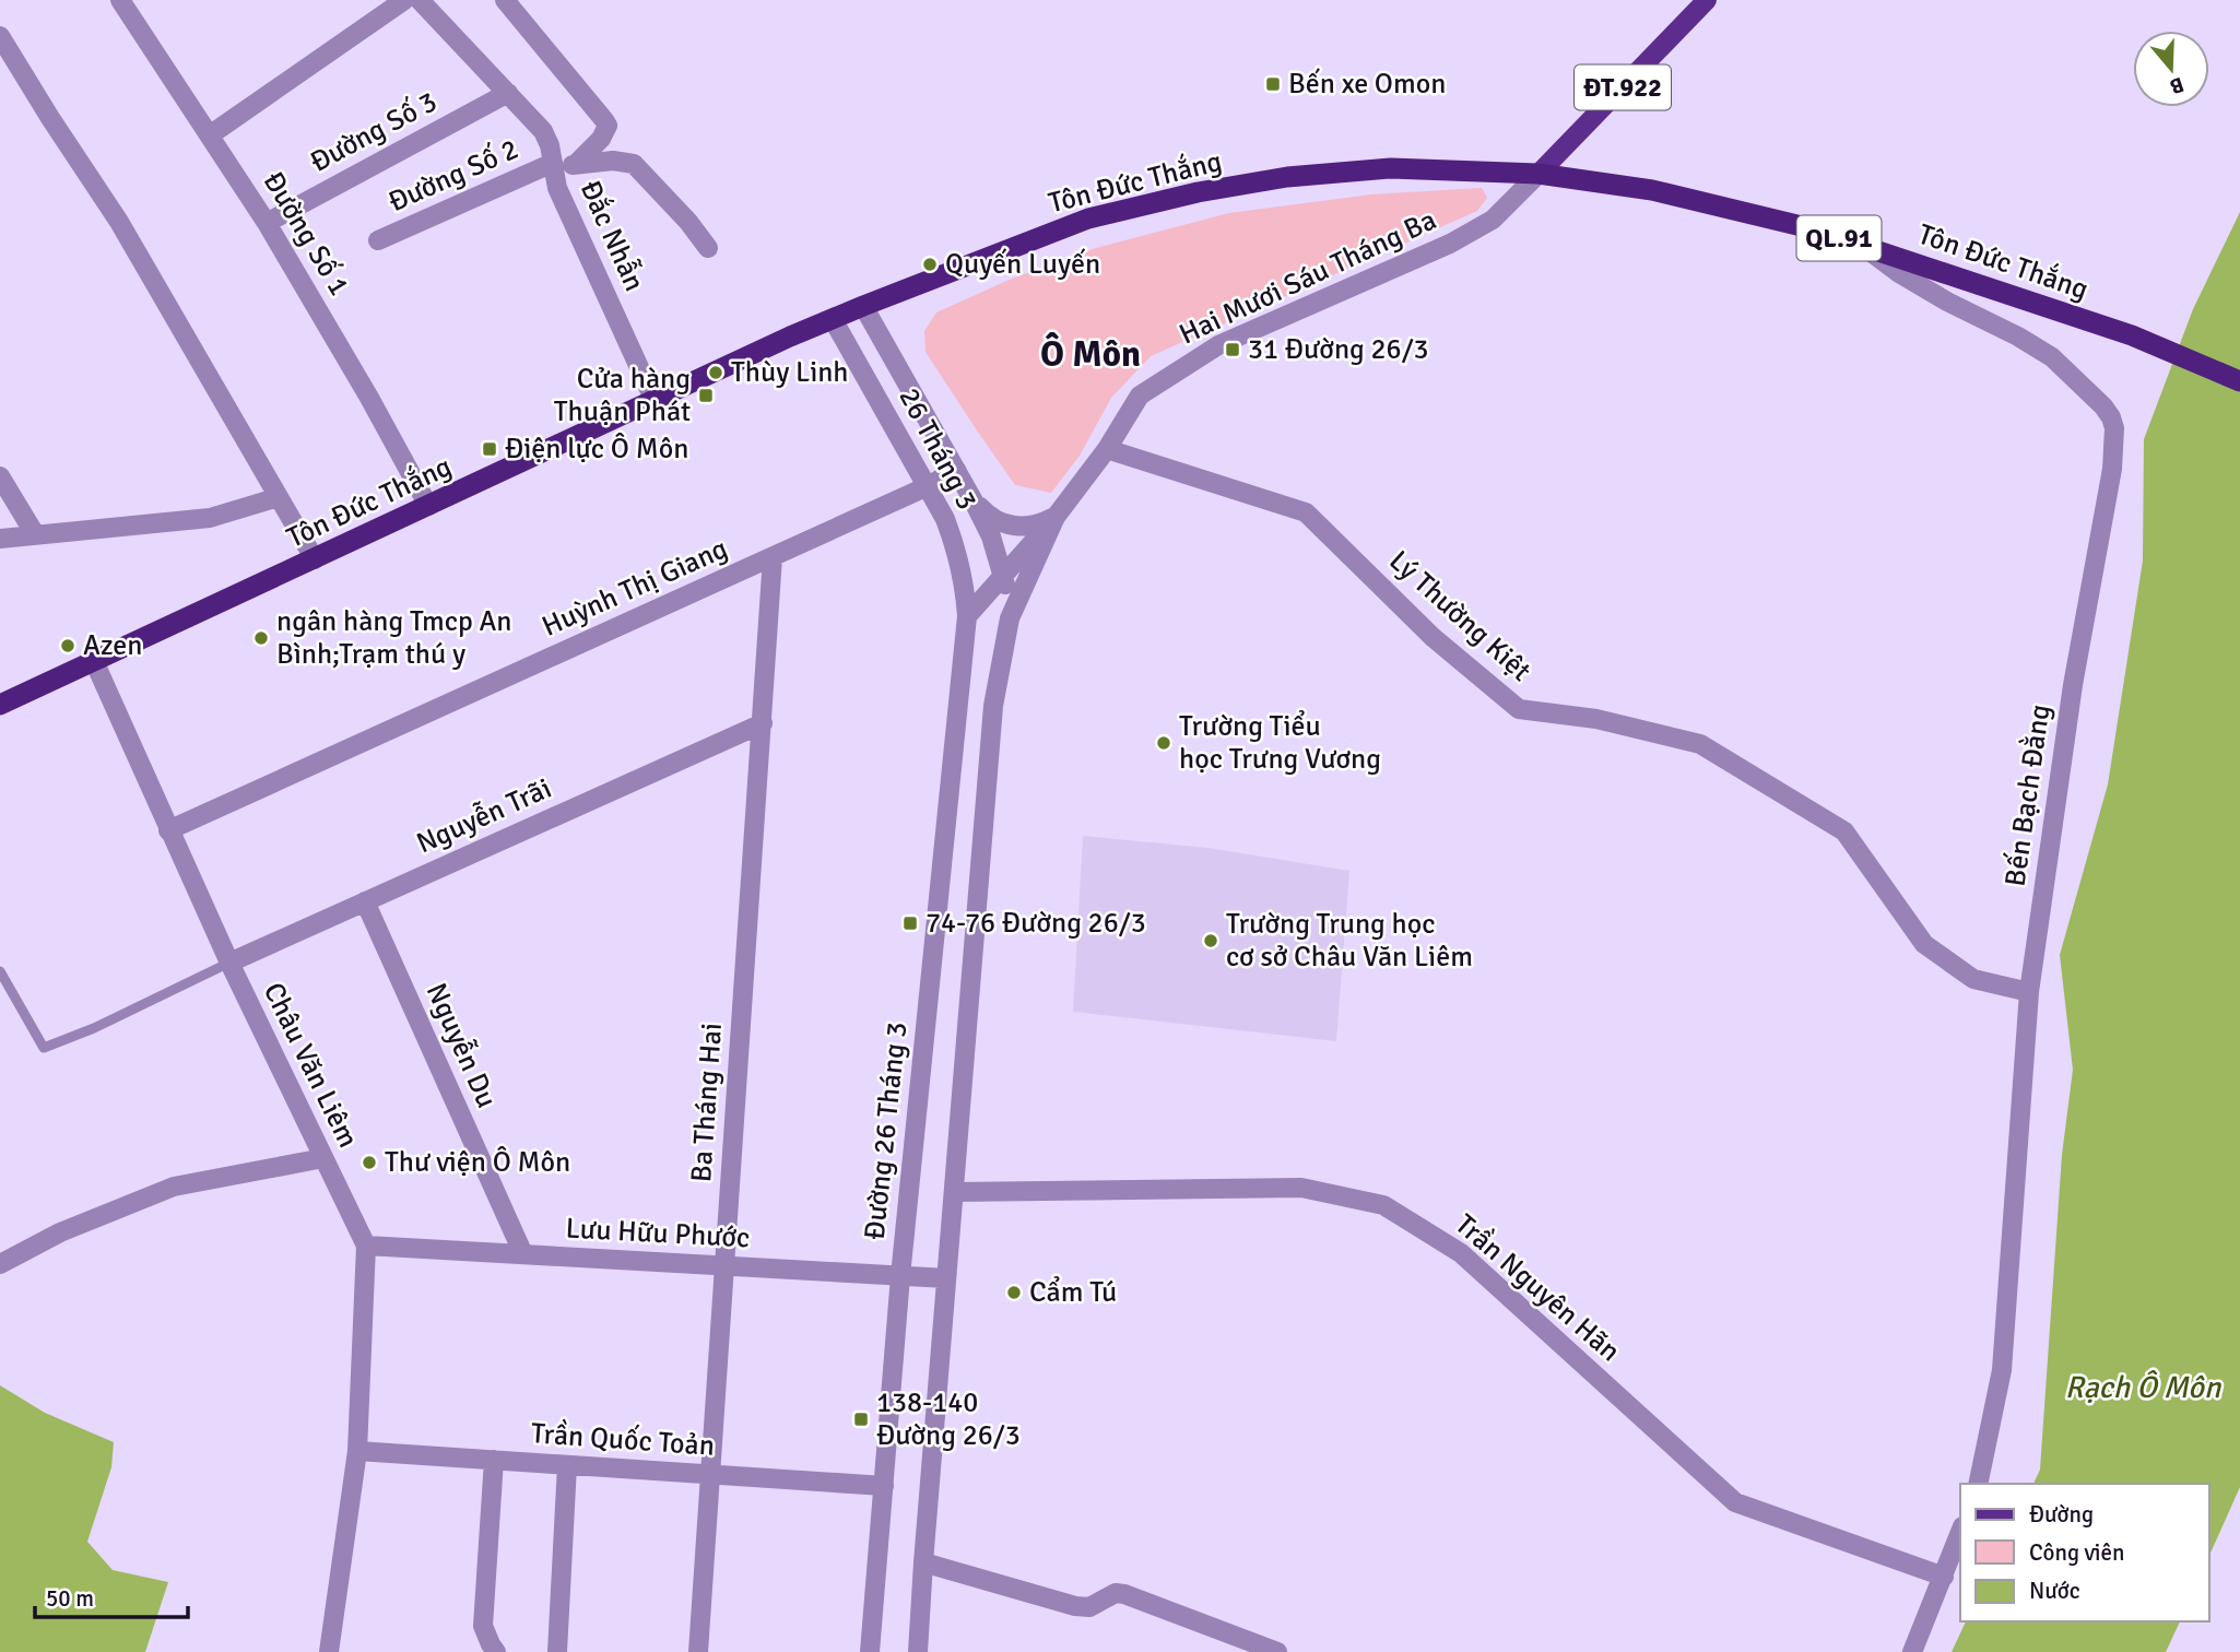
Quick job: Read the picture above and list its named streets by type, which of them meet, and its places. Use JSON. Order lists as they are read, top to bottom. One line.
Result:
{"streets":{"highway":["Tôn Đức Thắng","QL.91"],"main road":["ĐT.922"],"street":["Đường Số 3","Đường Số 2","Đường Số 1","Đắc Nhẫn","Hai Mươi Sáu Tháng Ba","26 Tháng 3","Huỳnh Thị Giang","Lý Thường Kiệt","Bến Bạch Đằng","Nguyễn Trãi","Nguyễn Du","Châu Văn Liêm","Ba Tháng Hai","Đường 26 Tháng 3","Lưu Hữu Phước","Trần Nguyên Hãn","Trần Quốc Toản"]},"crossings":[["ĐT.922","Tôn Đức Thắng"],["ĐT.922","Hai Mươi Sáu Tháng Ba"],["Đường Số 3","Đường Số 1"],["Đường Số 3","Đắc Nhẫn"],["Đường Số 2","Đắc Nhẫn"],["Tôn Đức Thắng","Đường Số 1"],["Tôn Đức Thắng","Đắc Nhẫn"],["Tôn Đức Thắng","Hai Mươi Sáu Tháng Ba"],["Tôn Đức Thắng","26 Tháng 3"],["Tôn Đức Thắng","Bến Bạch Đằng"],["Tôn Đức Thắng","Châu Văn Liêm"],["Hai Mươi Sáu Tháng Ba","26 Tháng 3"],["Hai Mươi Sáu Tháng Ba","Lý Thường Kiệt"],["Hai Mươi Sáu Tháng Ba","Đường 26 Tháng 3"],["26 Tháng 3","Huỳnh Thị Giang"],["26 Tháng 3","Đường 26 Tháng 3"],["Huỳnh Thị Giang","Châu Văn Liêm"],["Huỳnh Thị Giang","Ba Tháng Hai"],["Lý Thường Kiệt","Bến Bạch Đằng"],["Nguyễn Trãi","Nguyễn Du"],["Nguyễn Trãi","Châu Văn Liêm"],["Nguyễn Trãi","Ba Tháng Hai"],["Nguyễn Du","Lưu Hữu Phước"],["Châu Văn Liêm","Lưu Hữu Phước"],["Châu Văn Liêm","Trần Quốc Toản"],["Ba Tháng Hai","Lưu Hữu Phước"],["Ba Tháng Hai","Trần Quốc Toản"],["Đường 26 Tháng 3","Lưu Hữu Phước"],["Đường 26 Tháng 3","Trần Quốc Toản"]],"districts":["Ô Môn"],"water":["Rạch Ô Môn"],"places":{"transit":["Bến xe Omon","31 Đường 26/3","Cửa hàng Thuận Phát","Điện lực Ô Môn","74-76 Đường 26/3","138-140 Đường 26/3"],"other":["Quyến Luyến","Thùy Linh","ngân hàng Tmcp An Bình;Trạm thú y","Azen","Trường Tiểu học Trưng Vương","Trường Trung học cơ sở Châu Văn Liêm","Thư viện Ô Môn","Cẩm Tú"]},"legend":["Đường","Công viên","Nước"],"scale_bar":"50 m","north":"bottom"}
